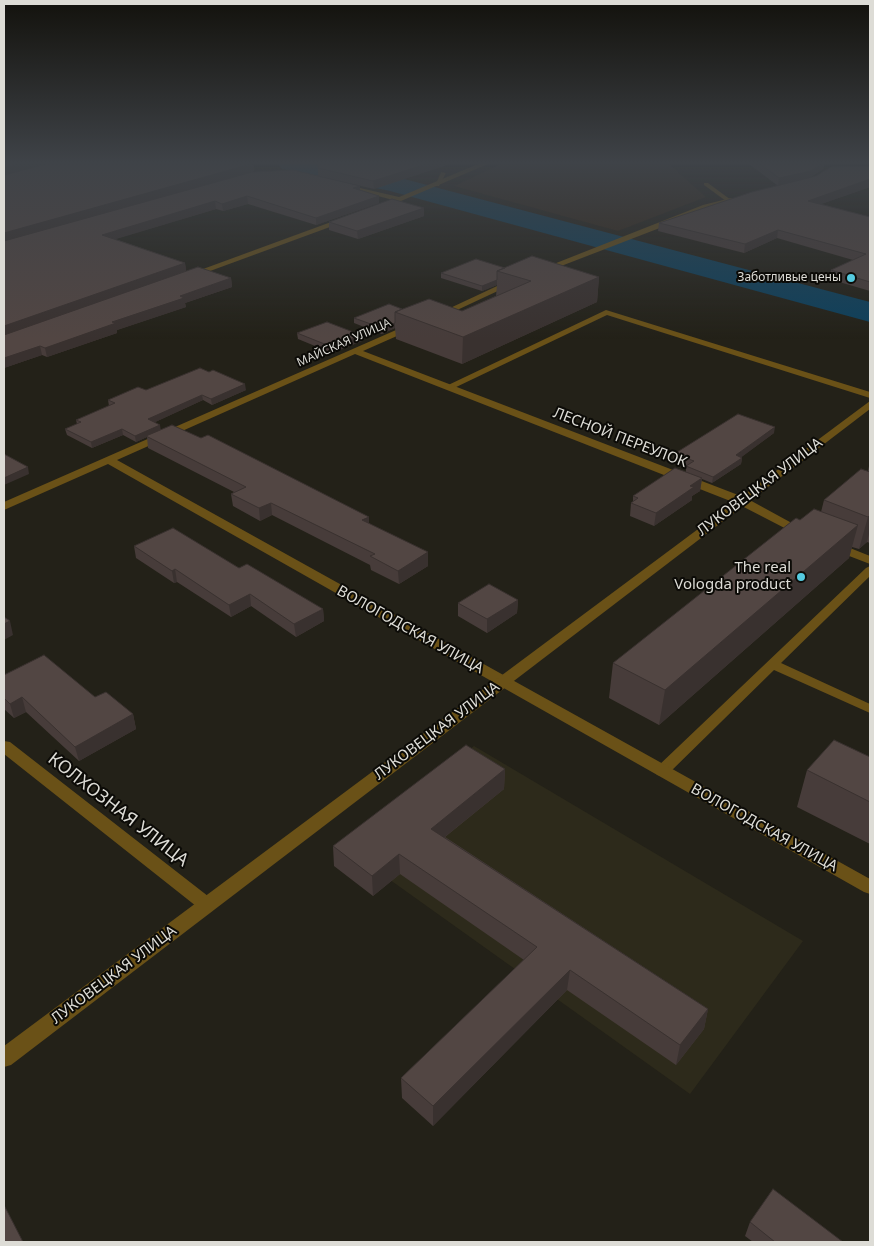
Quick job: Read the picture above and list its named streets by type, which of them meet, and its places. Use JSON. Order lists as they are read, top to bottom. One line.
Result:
{"streets":{"street":["МАЙСКАЯ УЛИЦА","ЛЕСНОЙ ПЕРЕУЛОК","ЛУКОВЕЦКАЯ УЛИЦА","ВОЛОГОДСКАЯ УЛИЦА","КОЛХОЗНАЯ УЛИЦА"]},"crossings":[["МАЙСКАЯ УЛИЦА","ЛЕСНОЙ ПЕРЕУЛОК"],["МАЙСКАЯ УЛИЦА","ВОЛОГОДСКАЯ УЛИЦА"],["ЛЕСНОЙ ПЕРЕУЛОК","ЛУКОВЕЦКАЯ УЛИЦА"],["ЛУКОВЕЦКАЯ УЛИЦА","ВОЛОГОДСКАЯ УЛИЦА"],["ЛУКОВЕЦКАЯ УЛИЦА","КОЛХОЗНАЯ УЛИЦА"]],"places":["Заботливые цены","The real Vologda product"]}
